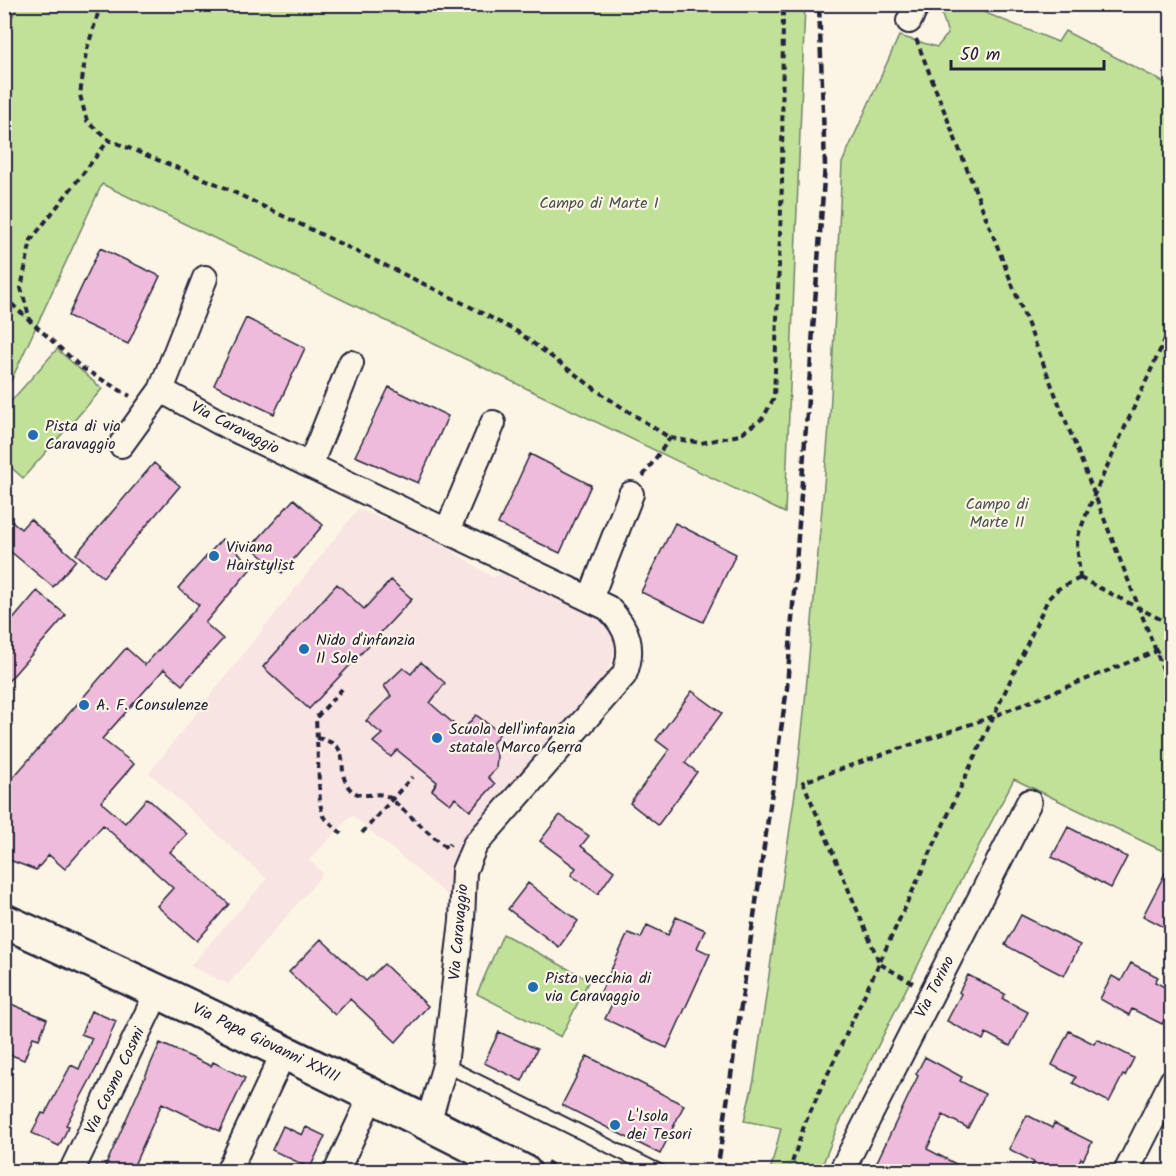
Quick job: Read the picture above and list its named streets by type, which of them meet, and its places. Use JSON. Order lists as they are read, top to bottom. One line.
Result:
{"streets":{"main road":["Via Papa Giovanni XXIII"],"street":["Via Caravaggio","Via Torino","Via Cosmo Cosmi"]},"crossings":[["Via Caravaggio","Via Papa Giovanni XXIII"],["Via Papa Giovanni XXIII","Via Cosmo Cosmi"]],"parks":["Campo di Marte I","Campo di Marte II"],"places":["Pista di via Caravaggio","Viviana Hairstylist","Nido d'infanzia Il Sole","A. F. Consulenze","Scuola dell'infanzia statale Marco Gerra","Pista vecchia di via Caravaggio","L'Isola dei Tesori"],"scale_bar":"50 m"}
